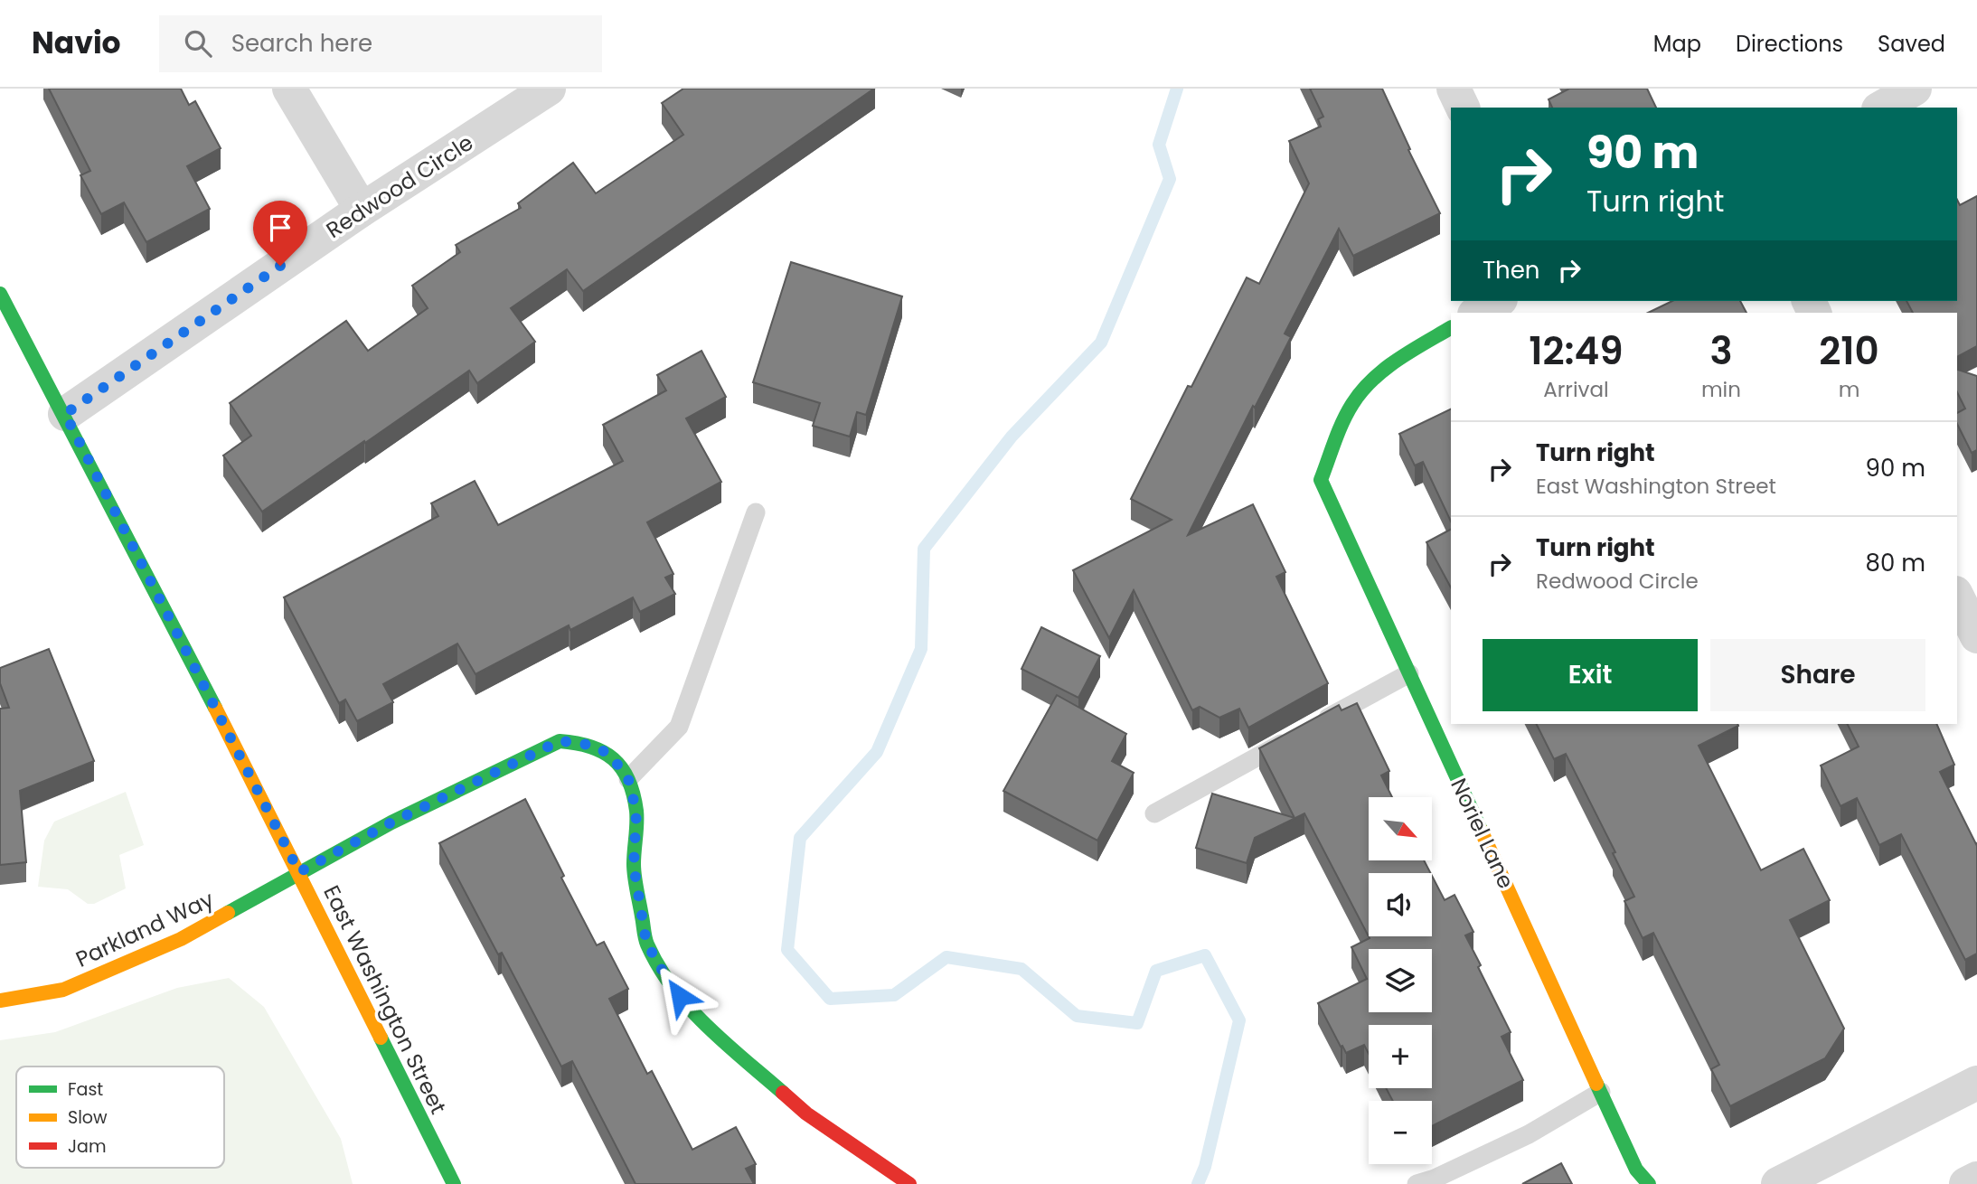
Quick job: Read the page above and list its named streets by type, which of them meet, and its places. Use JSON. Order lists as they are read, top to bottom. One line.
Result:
{"streets":{"street":["Redwood Circle","Noriel Lane","Parkland Way","East Washington Street"]},"crossings":[["Redwood Circle","East Washington Street"],["Parkland Way","East Washington Street"]],"legend":["Fast","Slow","Jam"],"north":"bottom right","page":{"header":"Navio","search":"Search here","nav":["Map","Directions","Saved"],"turn":["90 m","Turn right"],"then":"Then","eta":["12:49","Arrival","3","min","210","m"],"list":[{"name":"Turn right","note":"East Washington Street","value":"90 m"},{"name":"Turn right","note":"Redwood Circle","value":"80 m"}],"buttons":["Exit","Share"],"map_buttons":["+","−"]}}
